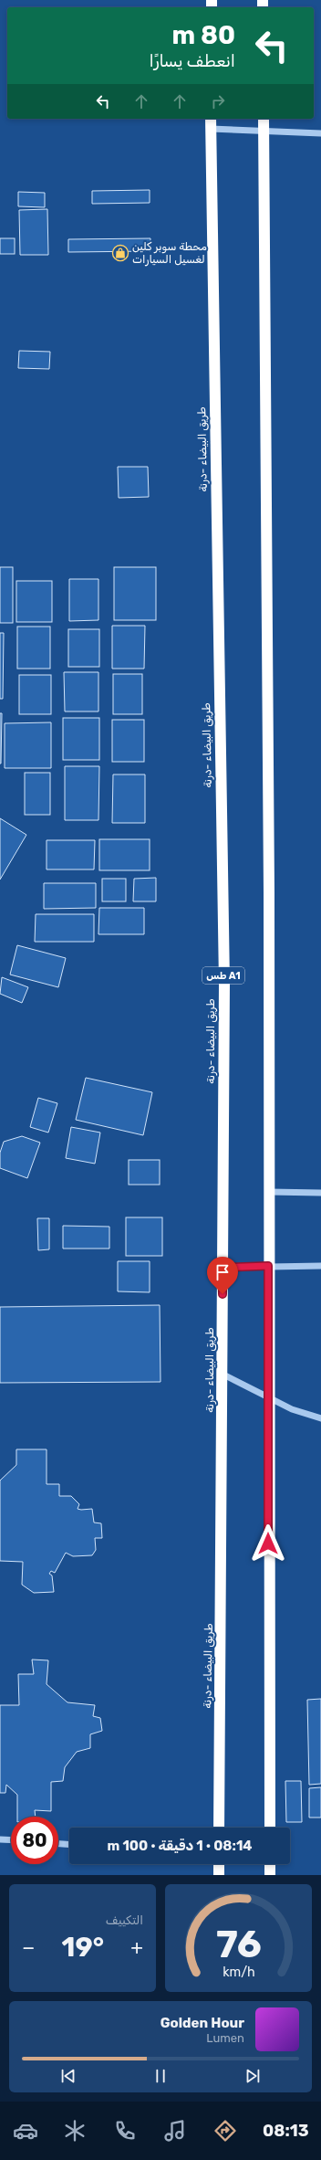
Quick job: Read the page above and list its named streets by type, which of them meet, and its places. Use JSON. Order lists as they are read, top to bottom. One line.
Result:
{"streets":{"highway":["طريق البيضاء -درنة","طس A1"]},"places":{"shop":["محطة سوبر كلين لغسيل السيارات"]},"page":{"turn":["80 m","انعطف يسارًا"],"limit":"80","trip":"08:14 · 1 دقيقة · 100 m","tile":"التكييف","heat":["−","19°","+"],"song":["Golden Hour","Lumen"],"tabs":"08:13","gauge":["76","km/h"]}}
